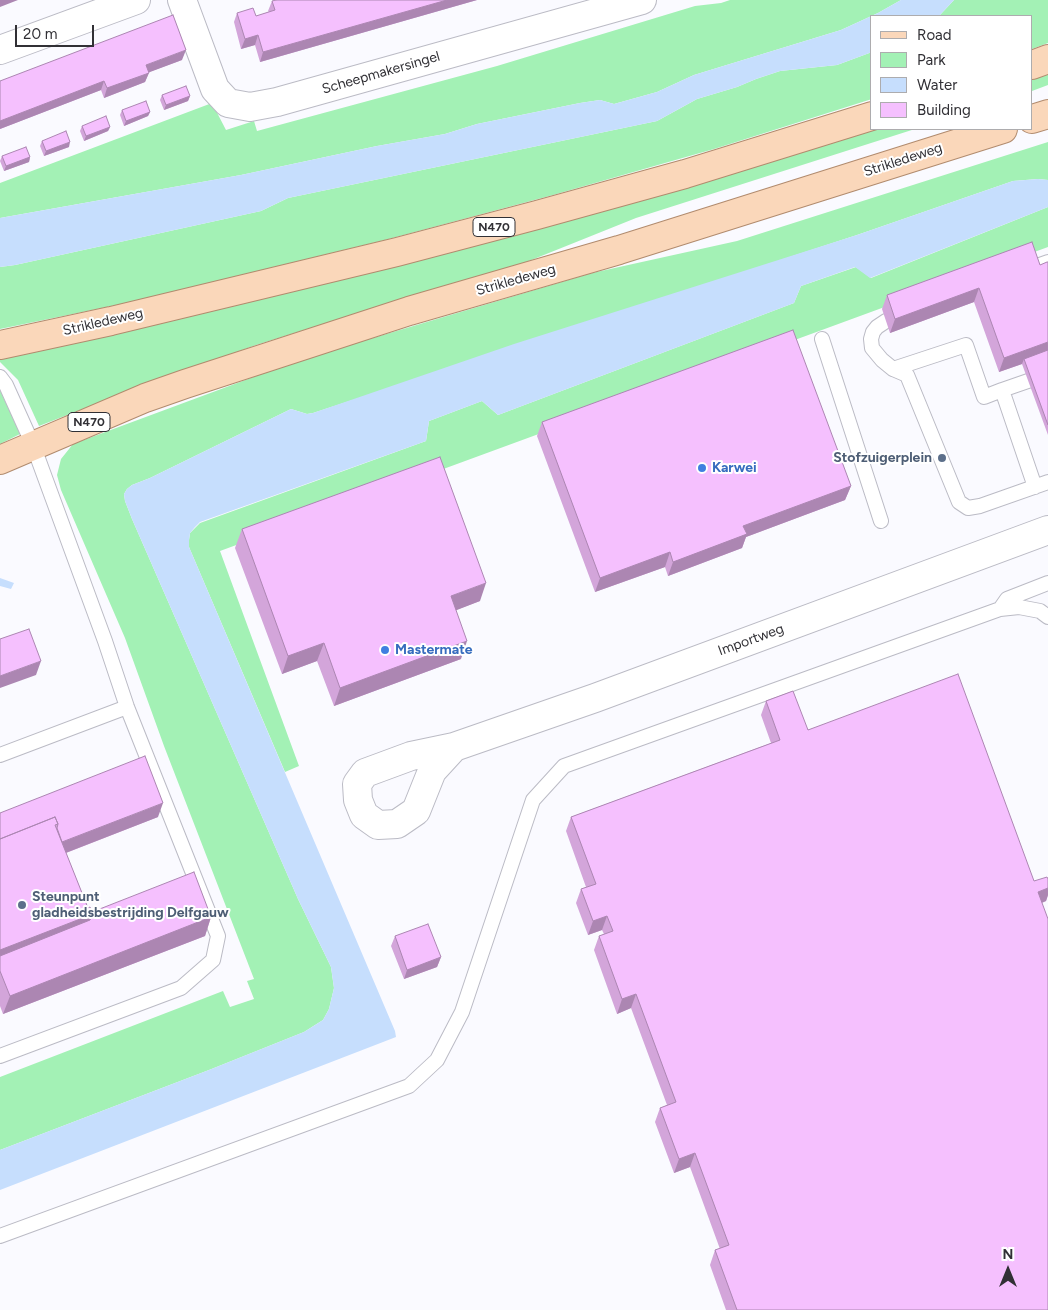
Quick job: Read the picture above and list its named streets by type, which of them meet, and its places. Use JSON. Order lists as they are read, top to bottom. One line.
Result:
{"streets":{"main road":["Strikledeweg","N470"],"street":["Scheepmakersingel","Importweg"]},"places":["Stofzuigerplein","Karwei","Mastermate","Steunpunt gladheidsbestrijding Delfgauw"],"legend":["Road","Park","Water","Building"],"scale_bar":"20 m","north":"top"}
